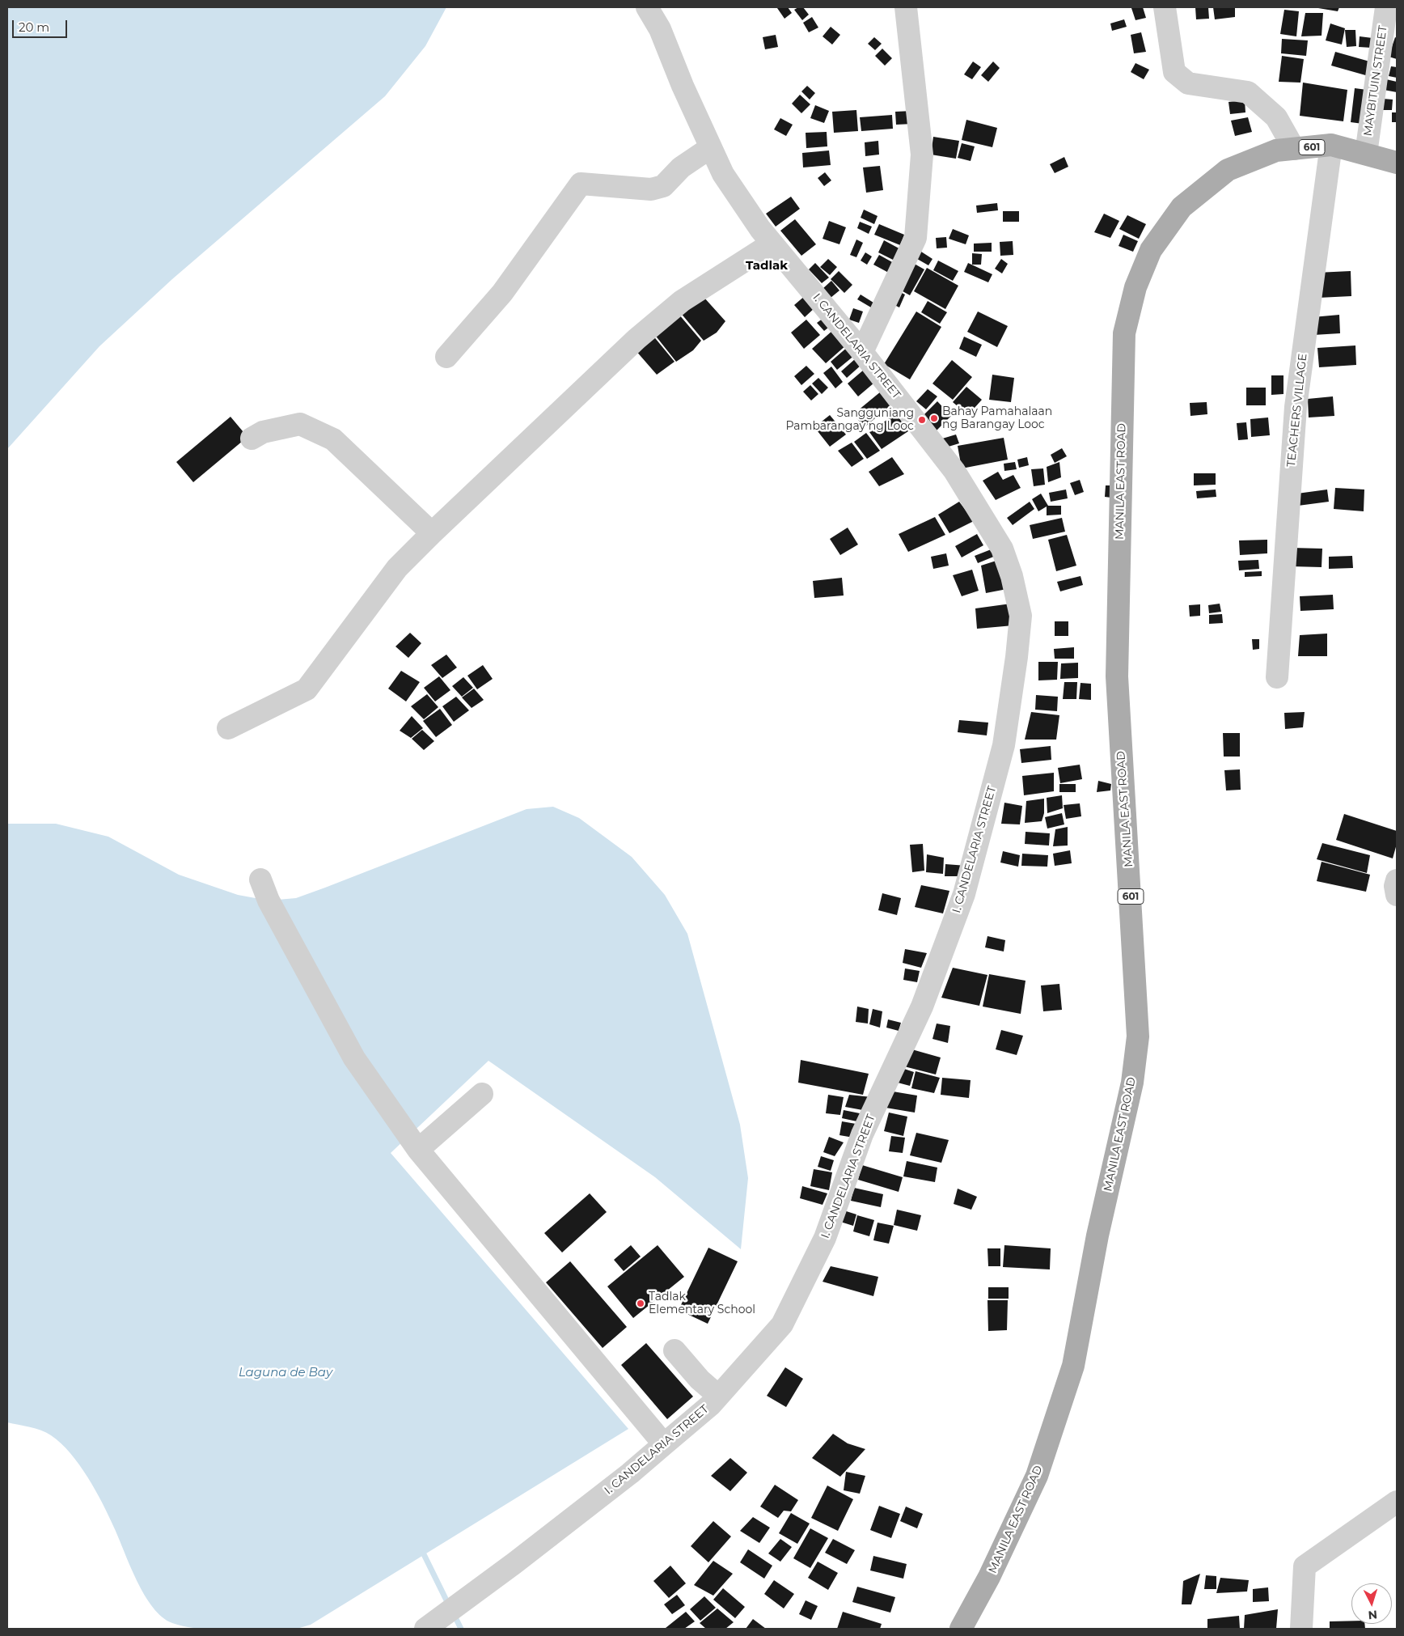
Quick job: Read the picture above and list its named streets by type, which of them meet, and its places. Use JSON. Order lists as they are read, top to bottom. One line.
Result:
{"streets":{"main road":["601","MANILA EAST ROAD"],"street":["MAYBITUIN STREET","I. CANDELARIA STREET","TEACHERS VILLAGE"]},"crossings":[["MAYBITUIN STREET","MANILA EAST ROAD"],["TEACHERS VILLAGE","MANILA EAST ROAD"]],"districts":["Tadlak"],"water":["Laguna de Bay"],"places":["Bahay Pamahalaan ng Barangay Looc","Sangguniang Pambarangay ng Looc","Tadlak Elementary School"],"scale_bar":"20 m","north":"bottom"}
